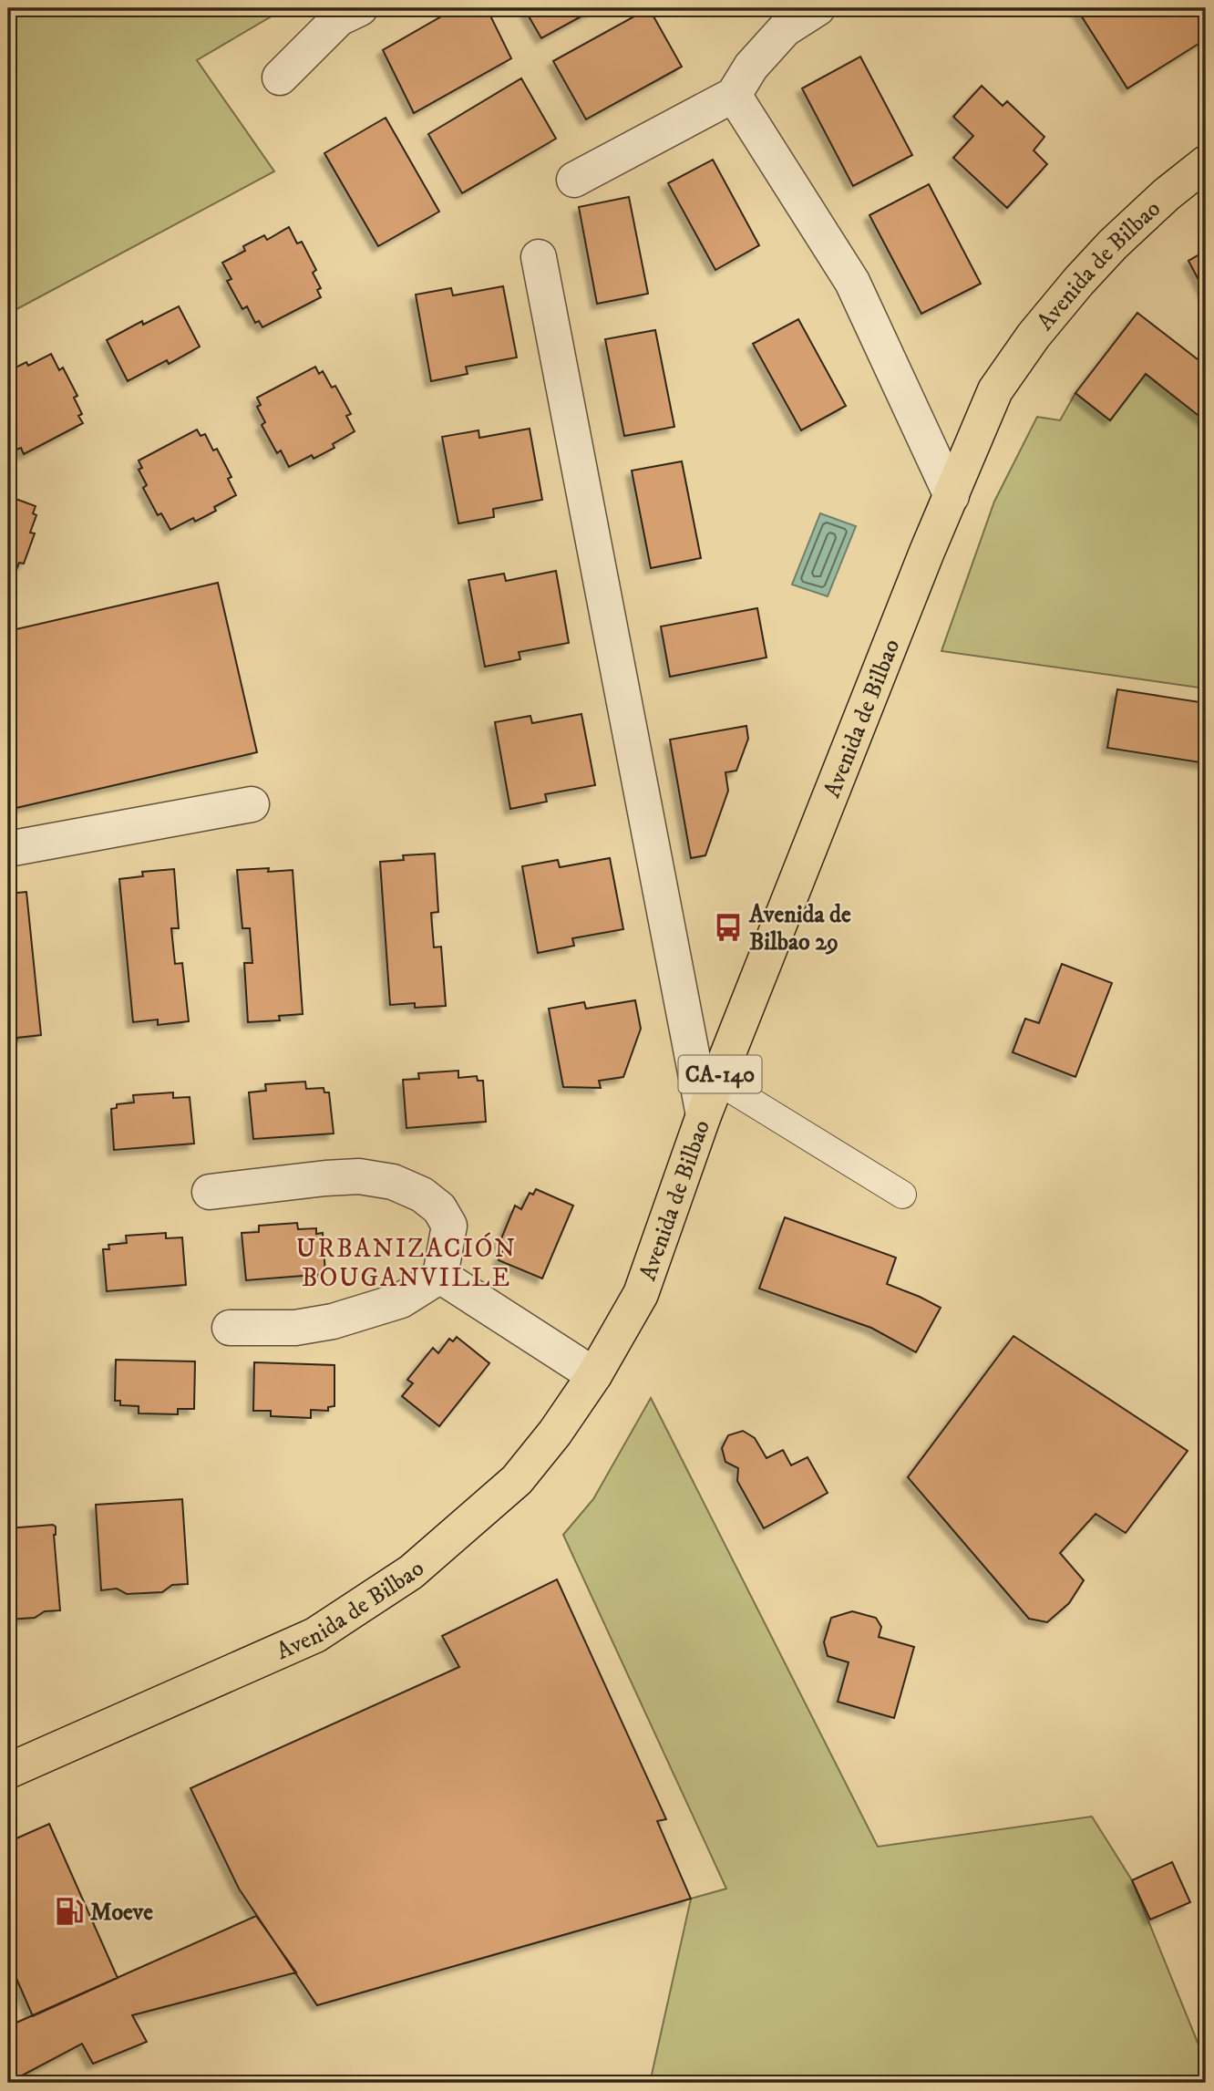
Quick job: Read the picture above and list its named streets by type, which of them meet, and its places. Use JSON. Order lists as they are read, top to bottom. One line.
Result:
{"streets":{"main road":["Avenida de Bilbao","CA-140"]},"districts":["URBANIZACIÓN BOUGANVILLE"],"places":{"bus stop":["Avenida de Bilbao 29"],"fuel station":["Moeve"]}}
